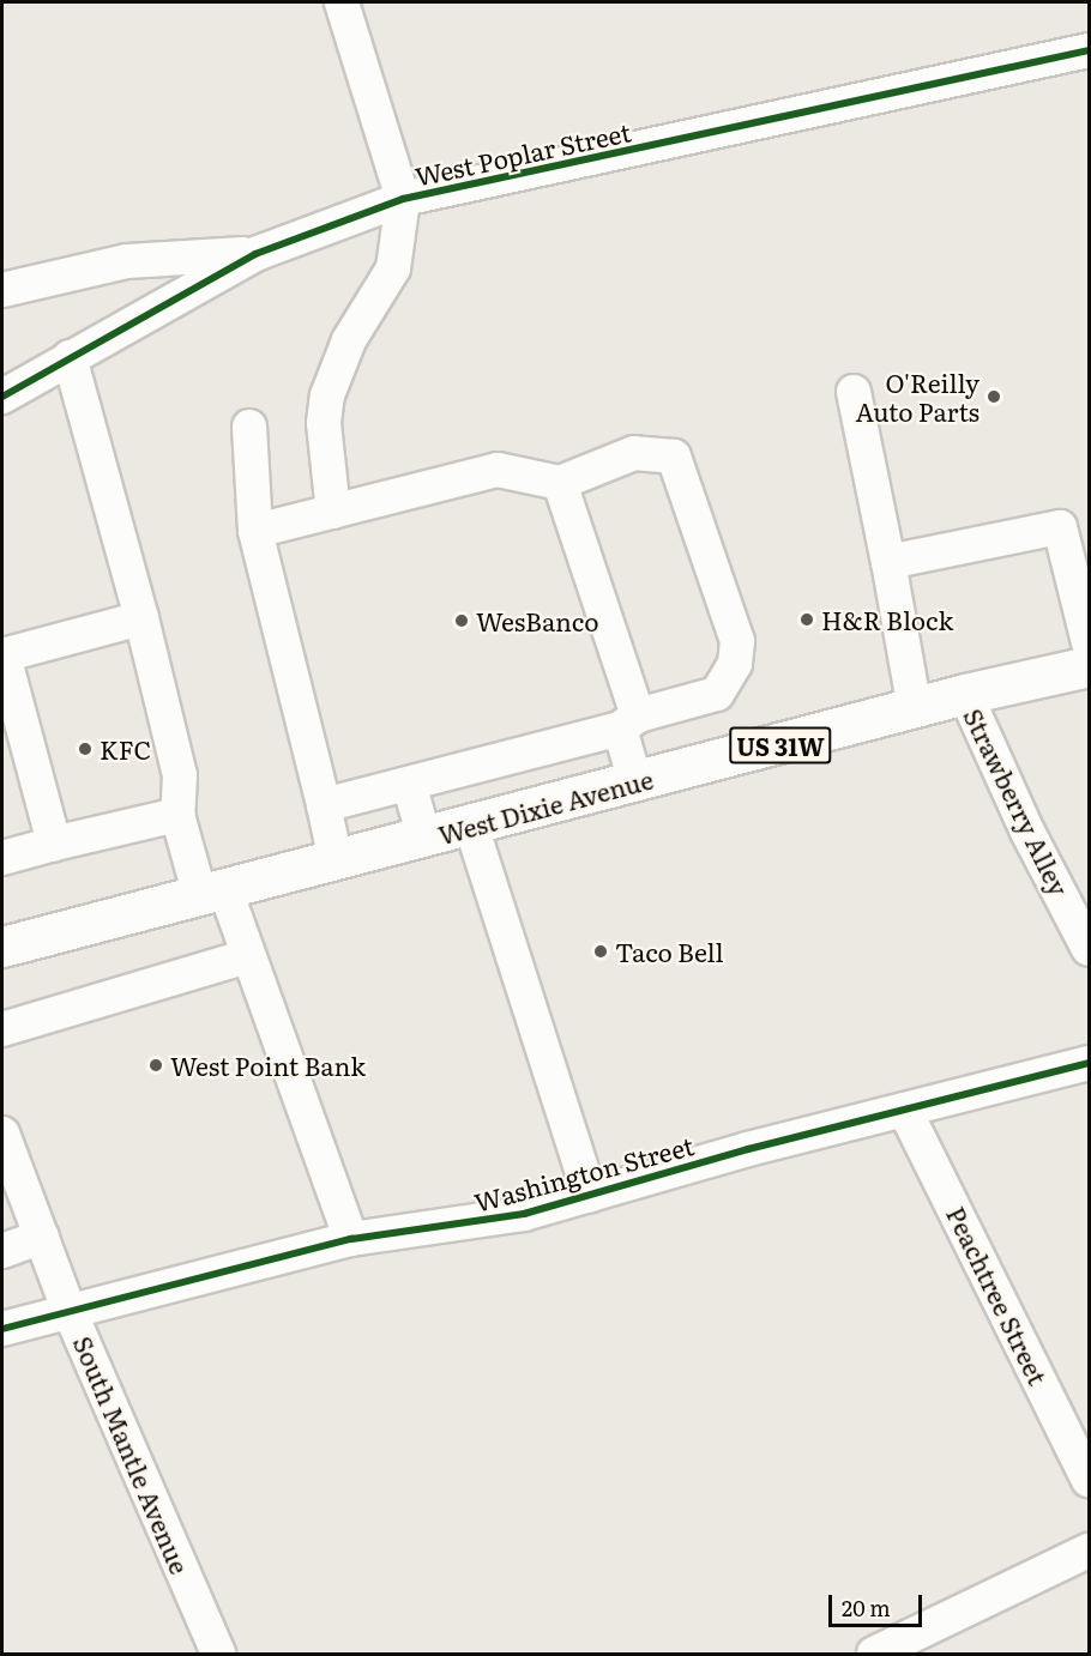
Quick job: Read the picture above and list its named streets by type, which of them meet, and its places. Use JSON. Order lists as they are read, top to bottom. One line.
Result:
{"streets":{"main road":["US 31W","West Dixie Avenue"],"street":["West Poplar Street","Strawberry Alley","Washington Street","Peachtree Street","South Mantle Avenue"]},"crossings":[["Strawberry Alley","West Dixie Avenue"],["Washington Street","Peachtree Street"],["Washington Street","South Mantle Avenue"]],"places":["O'Reilly Auto Parts","H&R Block","WesBanco","KFC","Taco Bell","West Point Bank"],"scale_bar":"20 m"}
